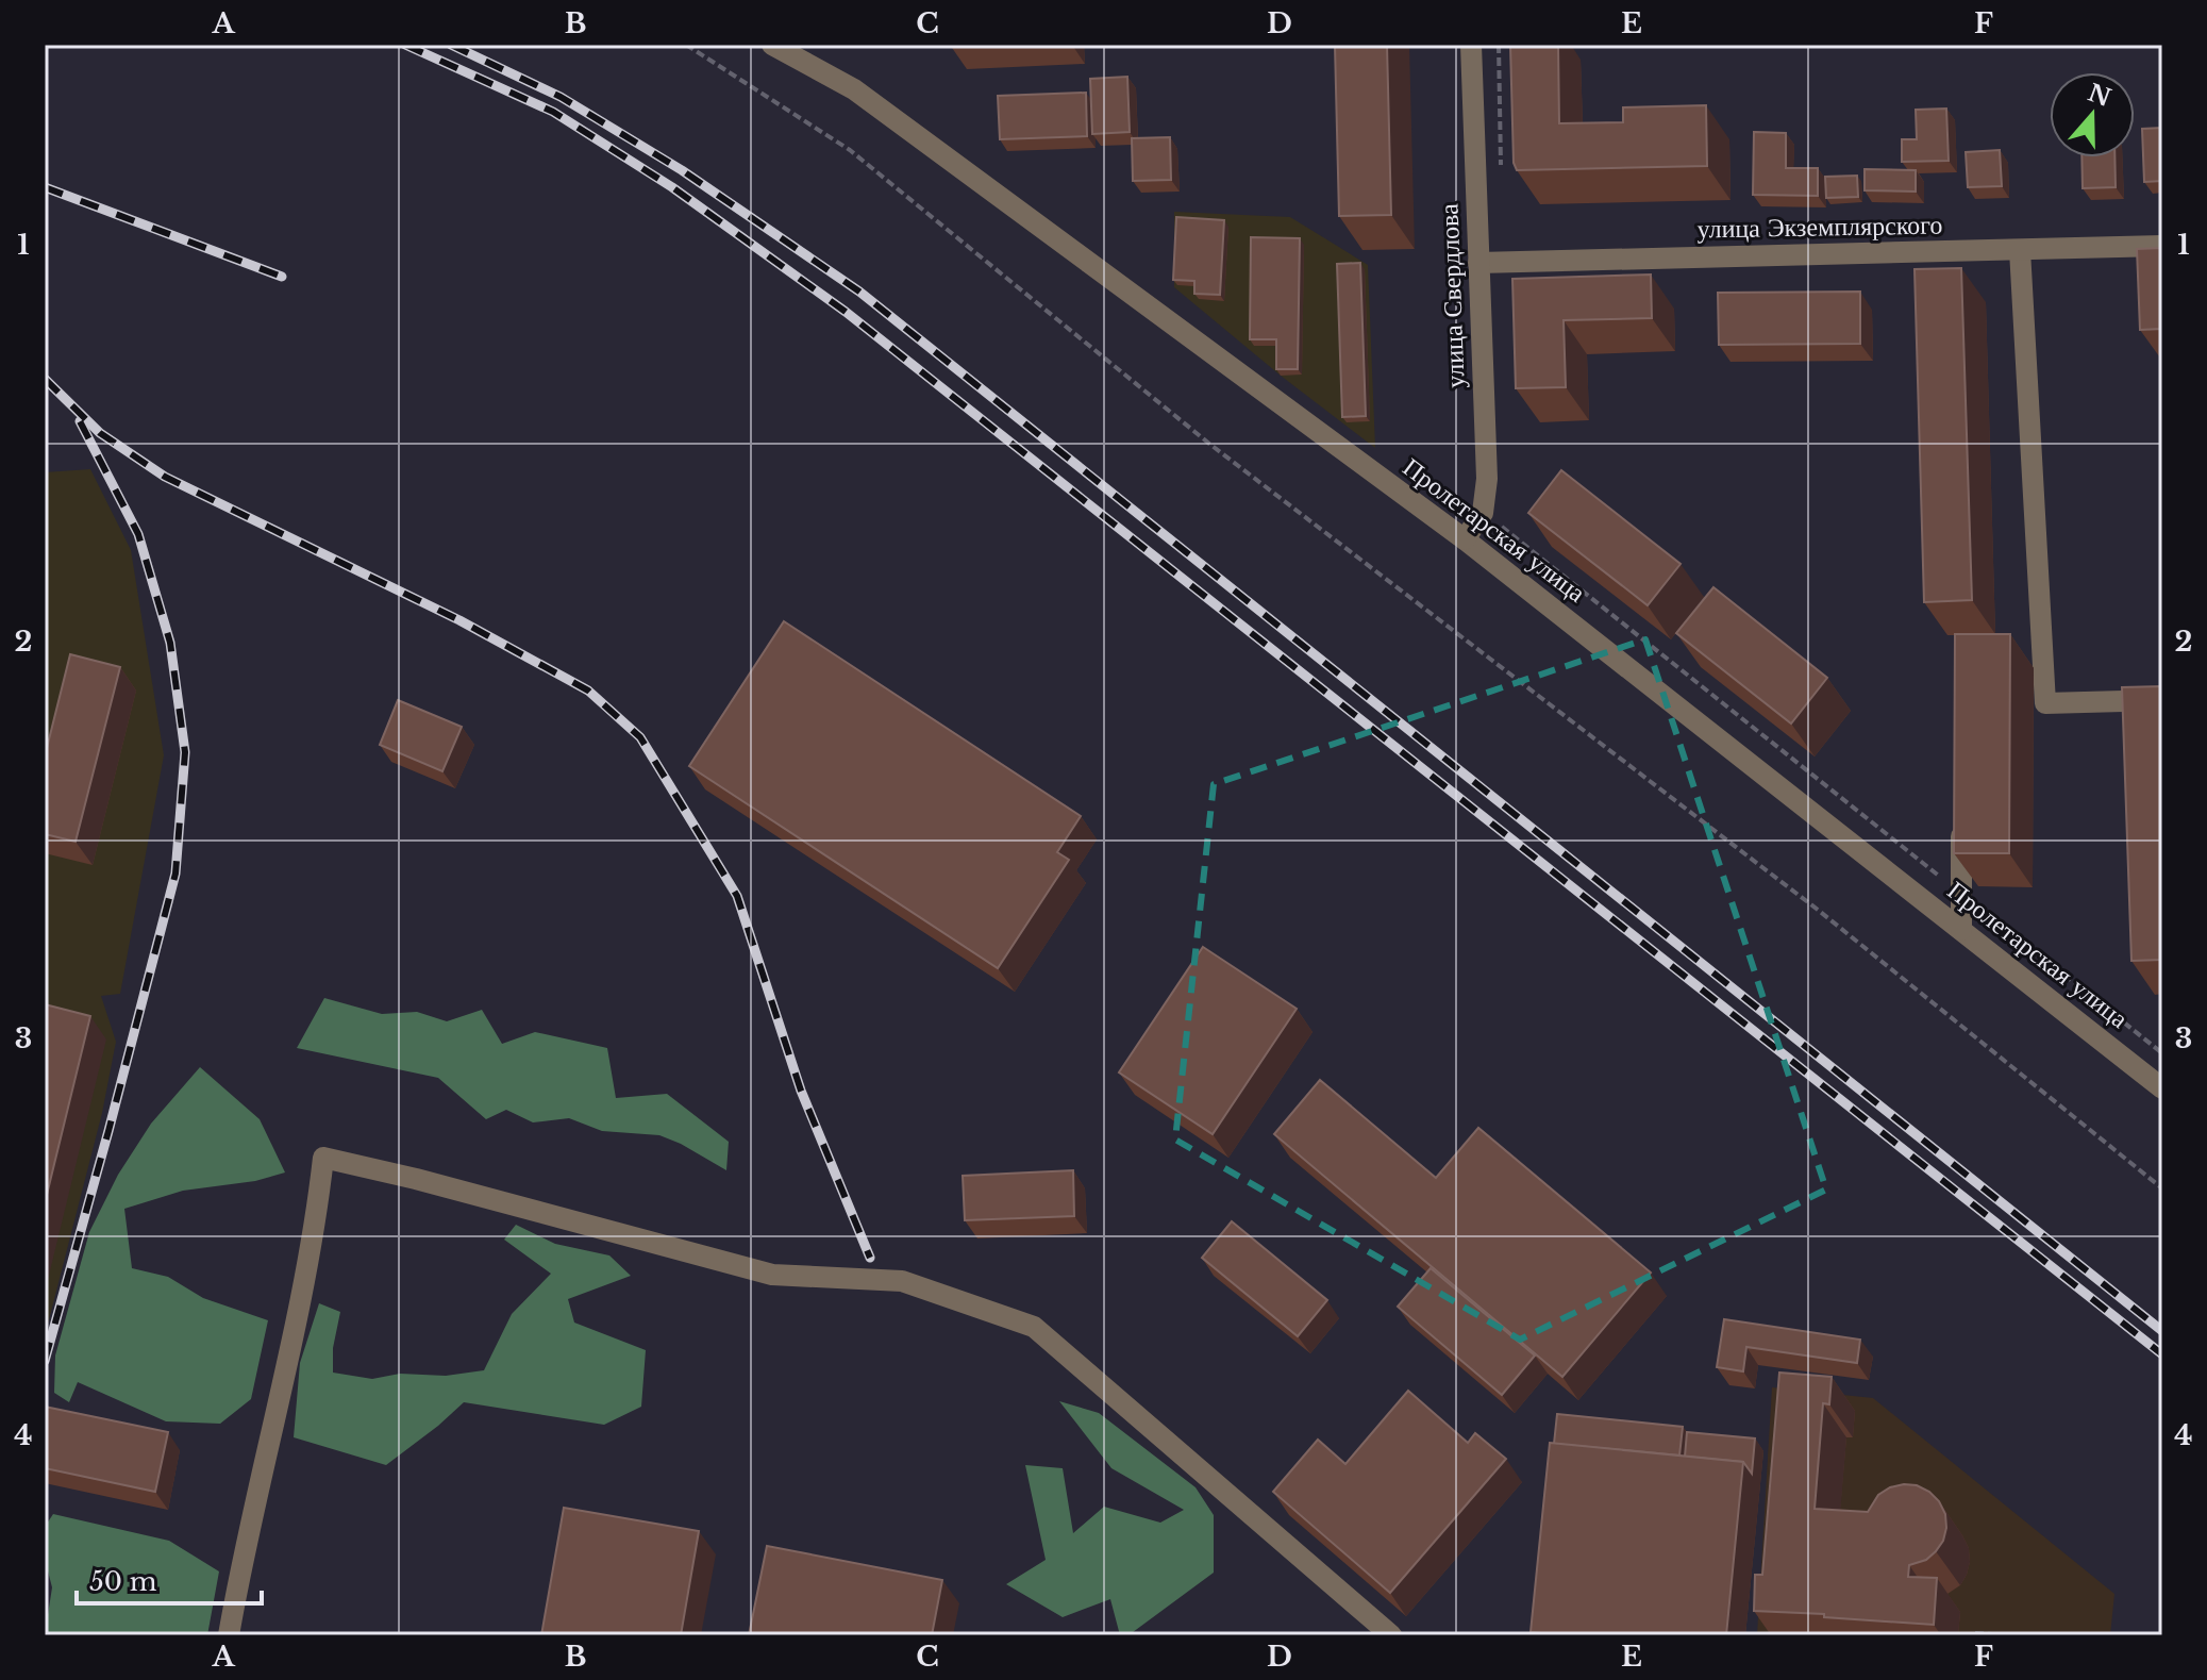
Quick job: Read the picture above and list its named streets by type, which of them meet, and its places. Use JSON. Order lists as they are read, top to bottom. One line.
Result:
{"streets":{"street":["улица Экземплярского","улица Свердлова","Пролетарская улица"]},"crossings":[["улица Экземплярского","улица Свердлова"],["улица Свердлова","Пролетарская улица"]],"scale_bar":"50 m","north":"top","grid":{"columns":["A","B","C","D","E","F"],"rows":["1","2","3","4"]}}
